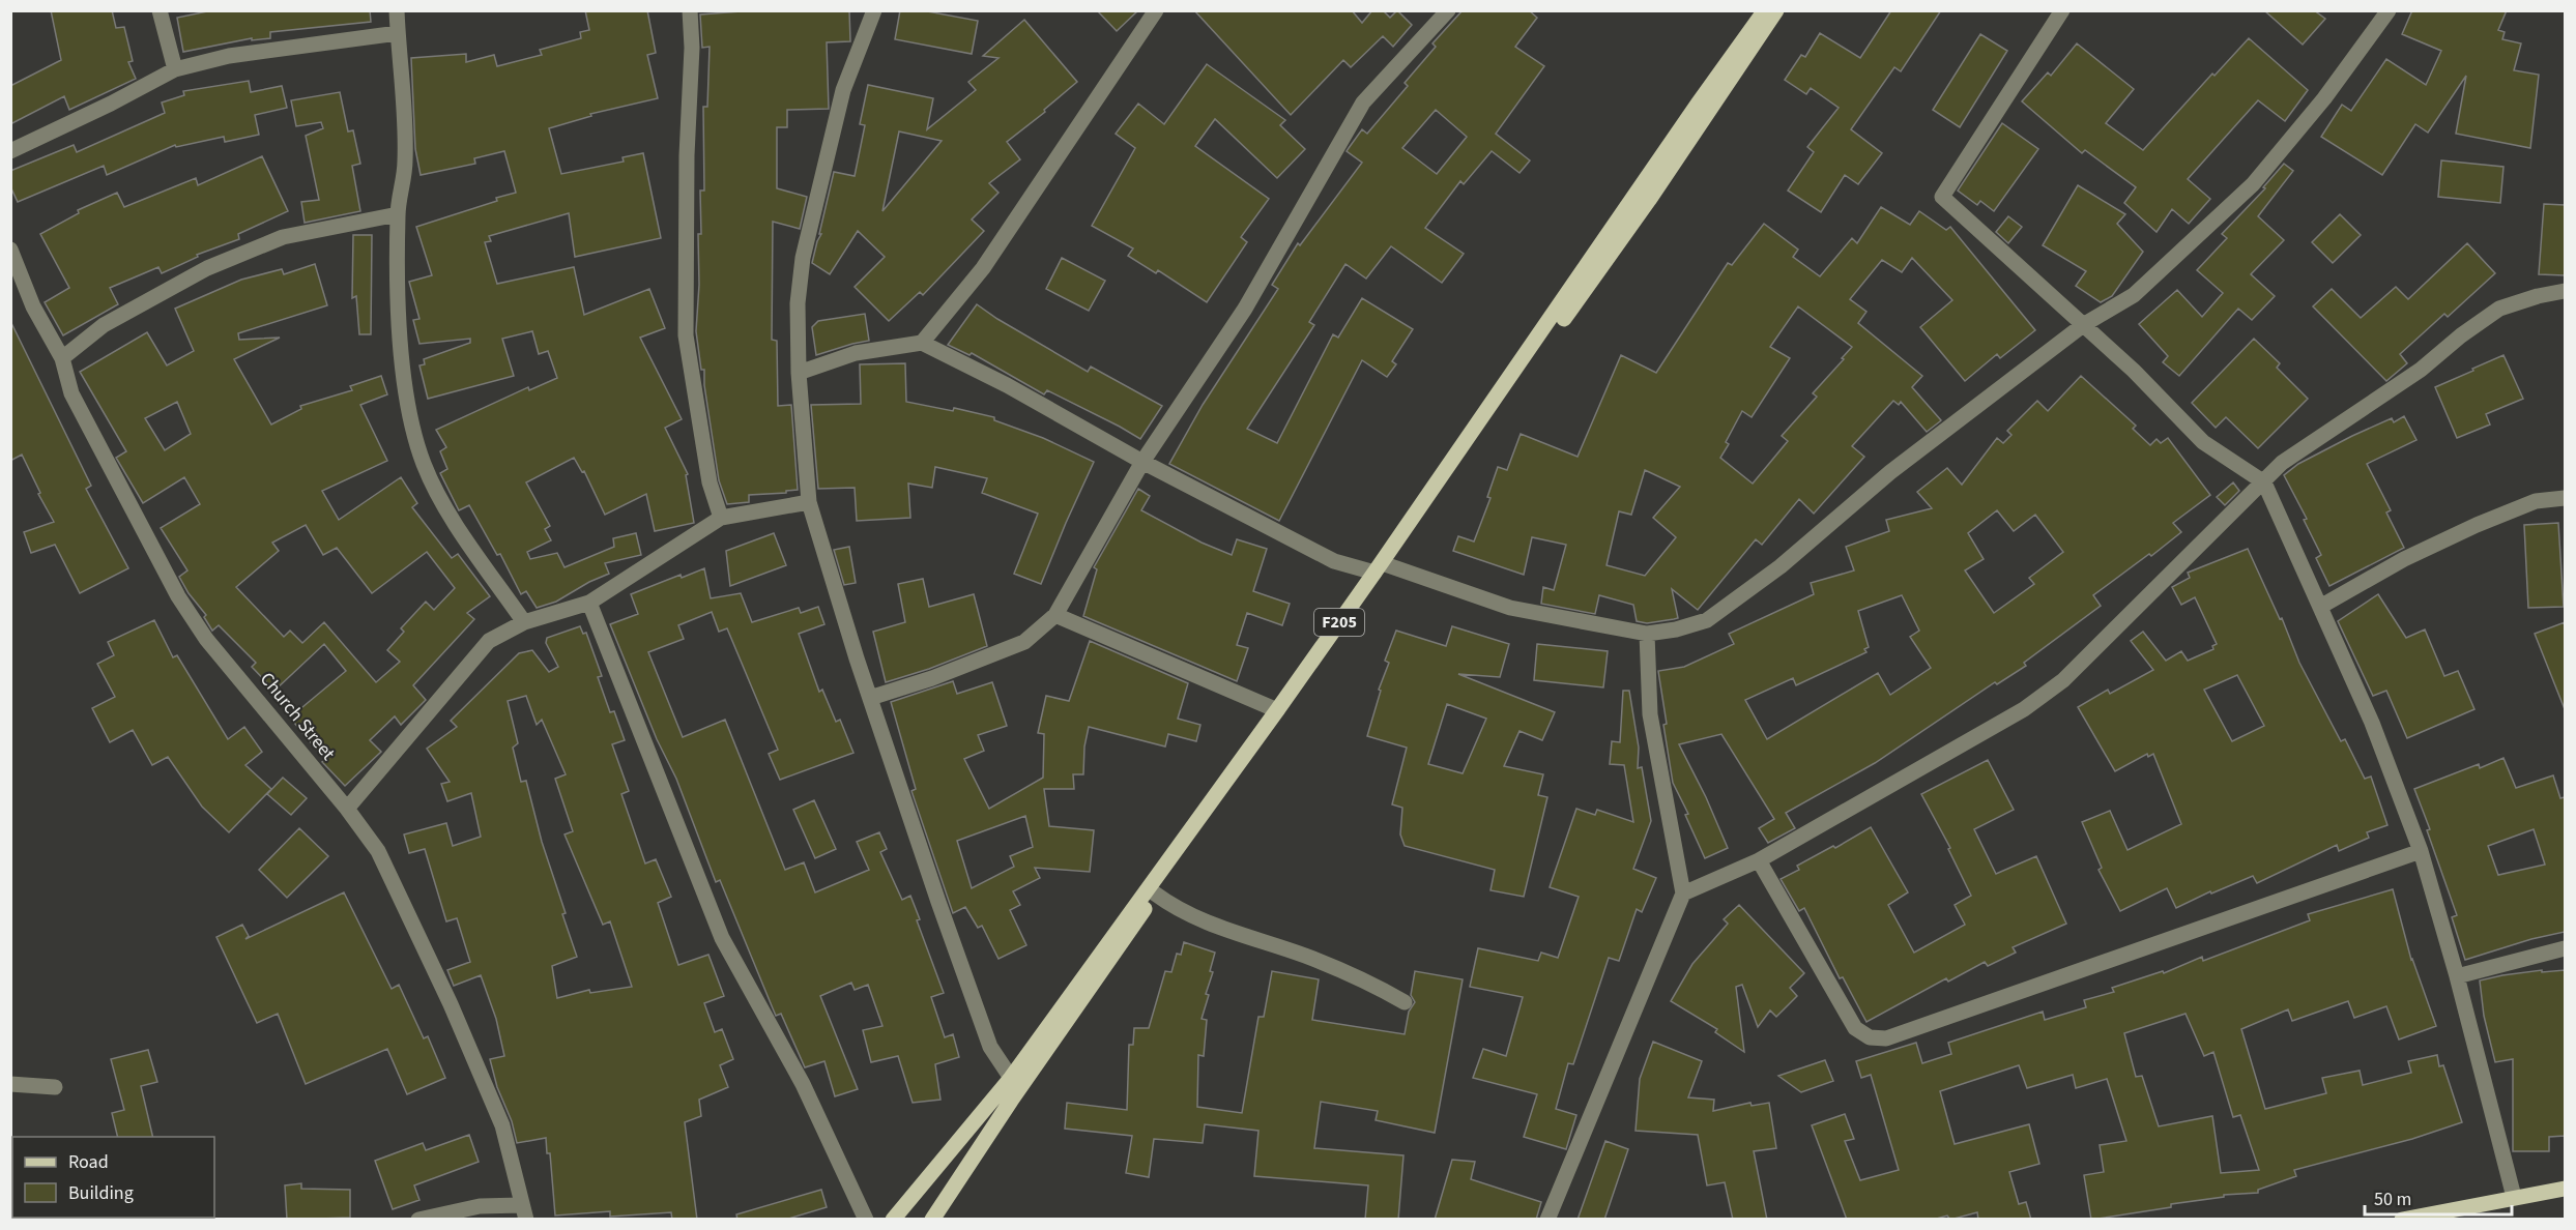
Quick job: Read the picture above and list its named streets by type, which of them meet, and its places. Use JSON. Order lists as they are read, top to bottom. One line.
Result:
{"streets":{"main road":["F205"],"street":["Church Street"]},"legend":["Road","Building"],"scale_bar":"50 m"}
